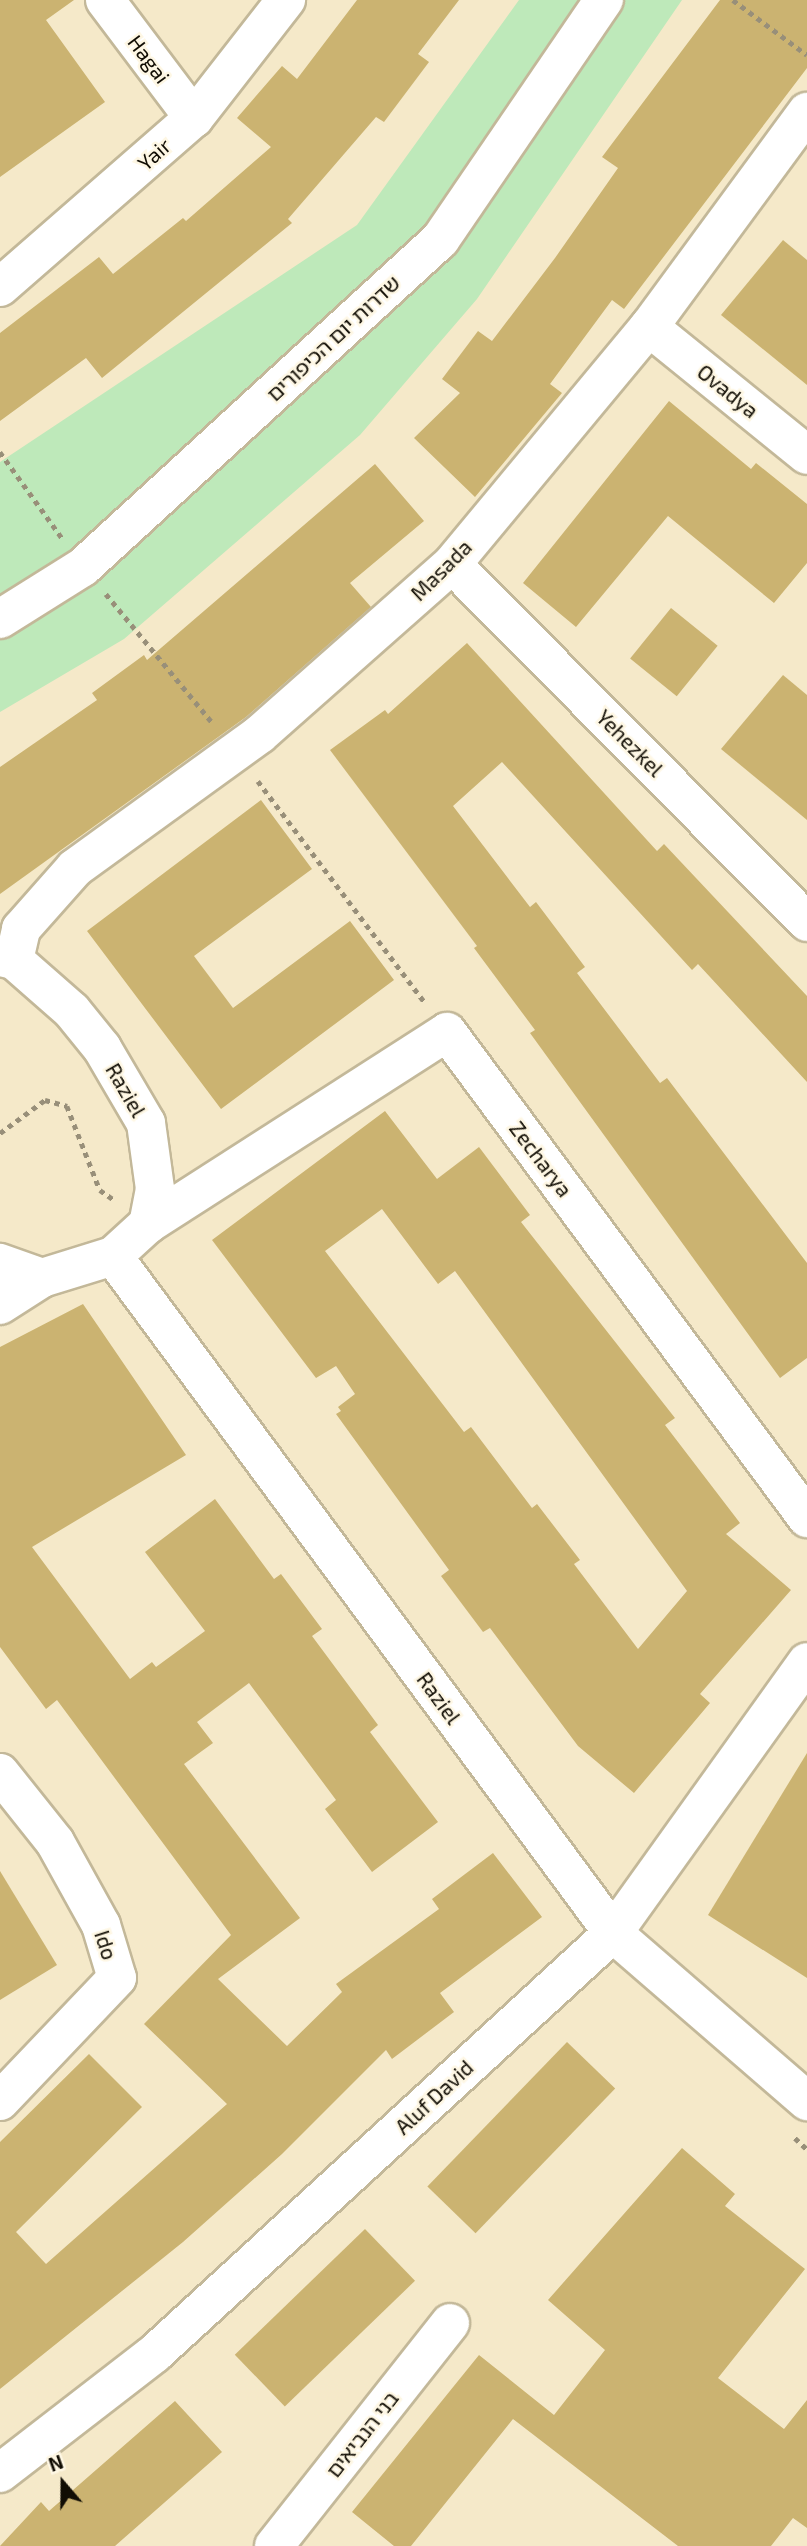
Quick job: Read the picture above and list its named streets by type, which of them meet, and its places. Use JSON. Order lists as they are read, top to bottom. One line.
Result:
{"streets":{"street":["Hagai","Yair","שדרות יום הכיפורים","Ovadya","Masada","Yehezkel","Raziel","Zecharya","Ido","Aluf David","בני הנביאים"]},"crossings":[["Hagai","Yair"],["Ovadya","Masada"],["Masada","Yehezkel"],["Masada","Raziel"],["Raziel","Zecharya"],["Raziel","Aluf David"]],"north":"top"}
